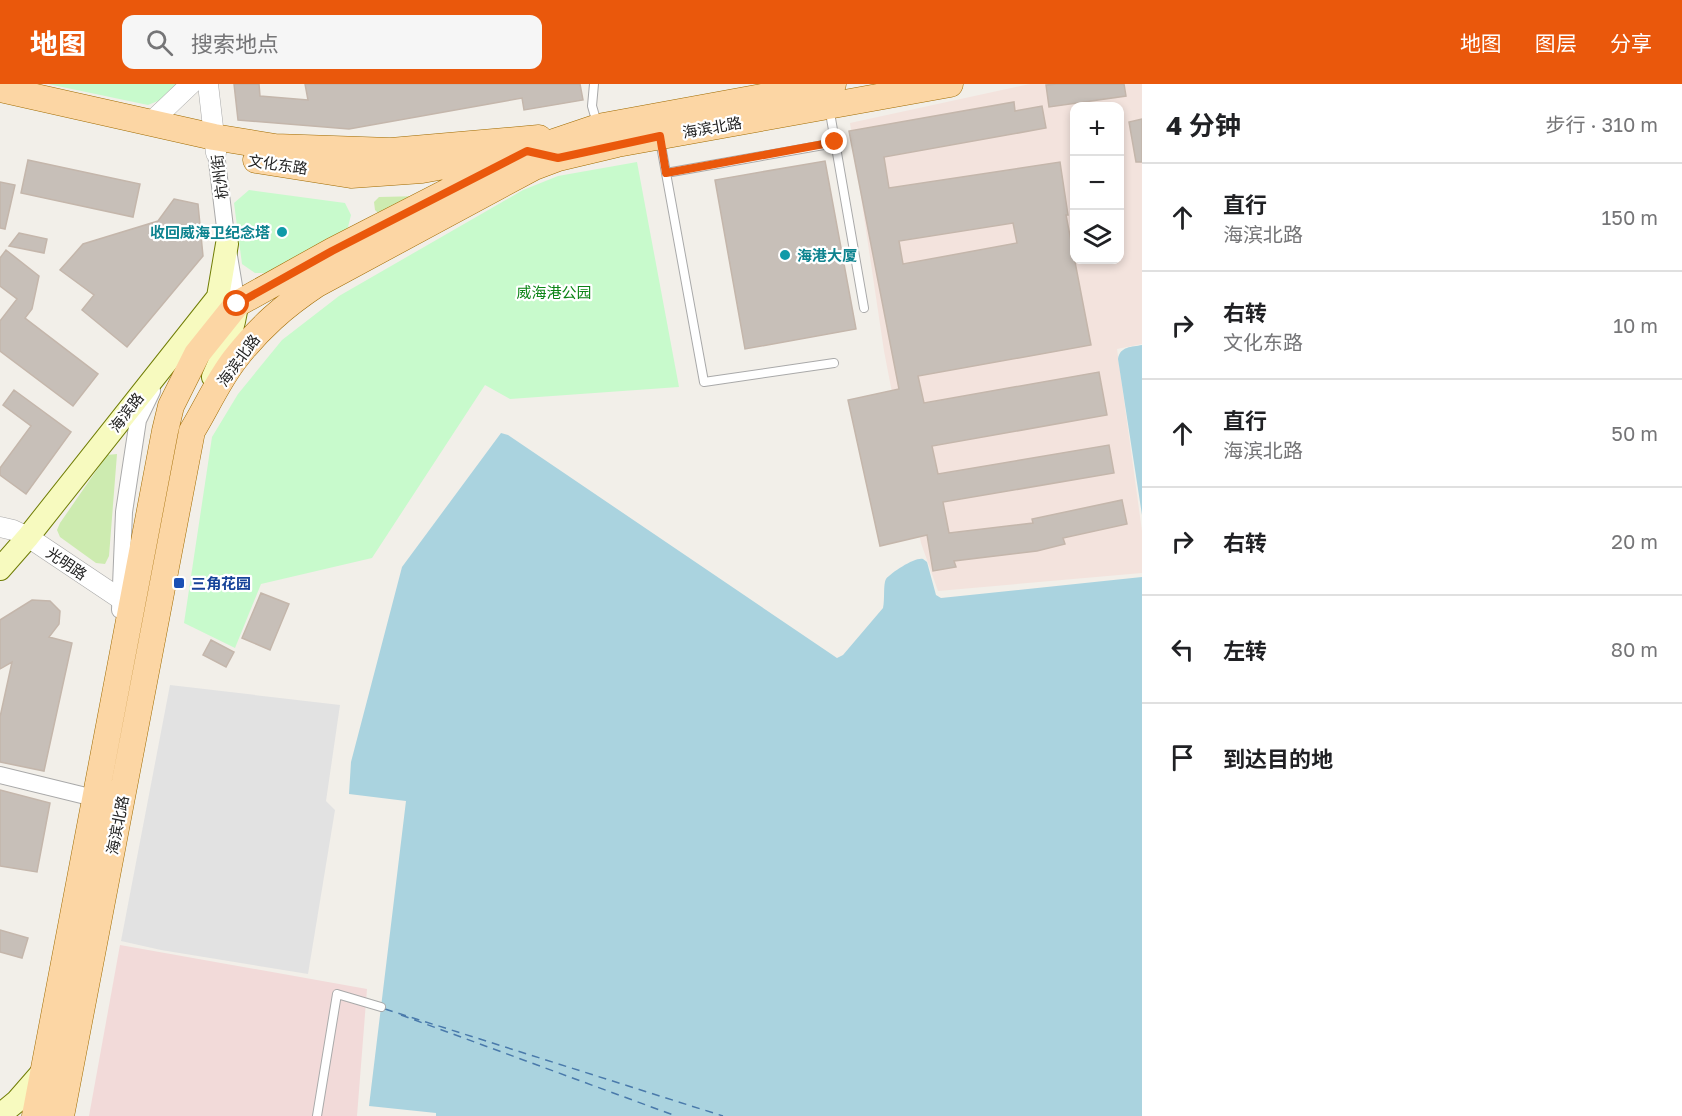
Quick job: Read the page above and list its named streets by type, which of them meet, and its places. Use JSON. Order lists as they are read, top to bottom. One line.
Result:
{"streets":{"main road":["海滨北路","文化东路","海滨路"],"street":["杭州街","光明路"]},"crossings":[["海滨北路","文化东路"],["海滨北路","杭州街"],["海滨北路","光明路"],["文化东路","杭州街"],["杭州街","海滨路"],["海滨路","光明路"]],"parks":["威海港公园"],"places":{"other":["收回威海卫纪念塔","海港大厦"],"transit":["三角花园"]},"page":{"header":"地图","search":"搜索地点","nav":["地图","图层","分享"],"heading":["4 分钟","步行 · 310 m"],"map_buttons":["+","−"],"list":[["直行","海滨北路","150 m"],["右转","文化东路","10 m"],["直行","海滨北路","50 m"],["右转","20 m"],["左转","80 m"],"到达目的地"]}}
